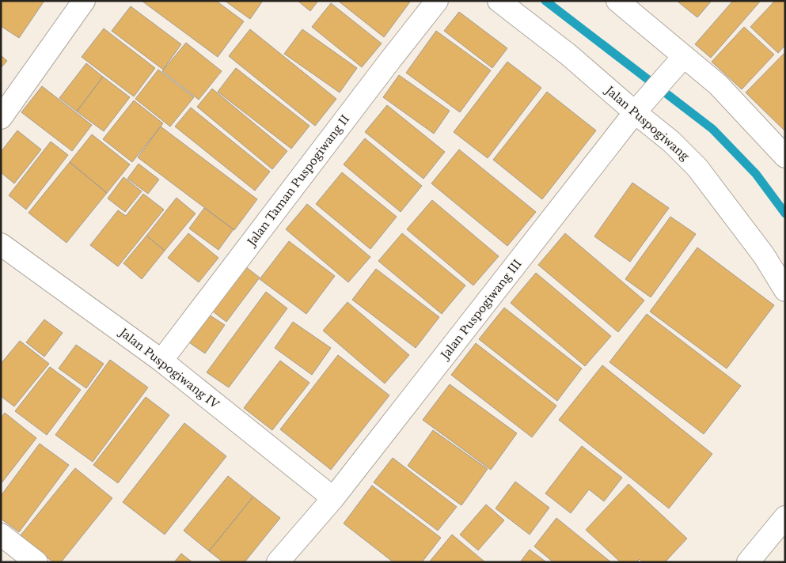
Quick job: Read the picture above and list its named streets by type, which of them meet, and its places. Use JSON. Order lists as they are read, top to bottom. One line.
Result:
{"streets":{"main road":["Jalan Puspogiwang","Jalan Taman Puspogiwang II","Jalan Puspogiwang III","Jalan Puspogiwang IV"]},"crossings":[["Jalan Puspogiwang","Jalan Puspogiwang III"],["Jalan Taman Puspogiwang II","Jalan Puspogiwang IV"],["Jalan Puspogiwang III","Jalan Puspogiwang IV"]]}
